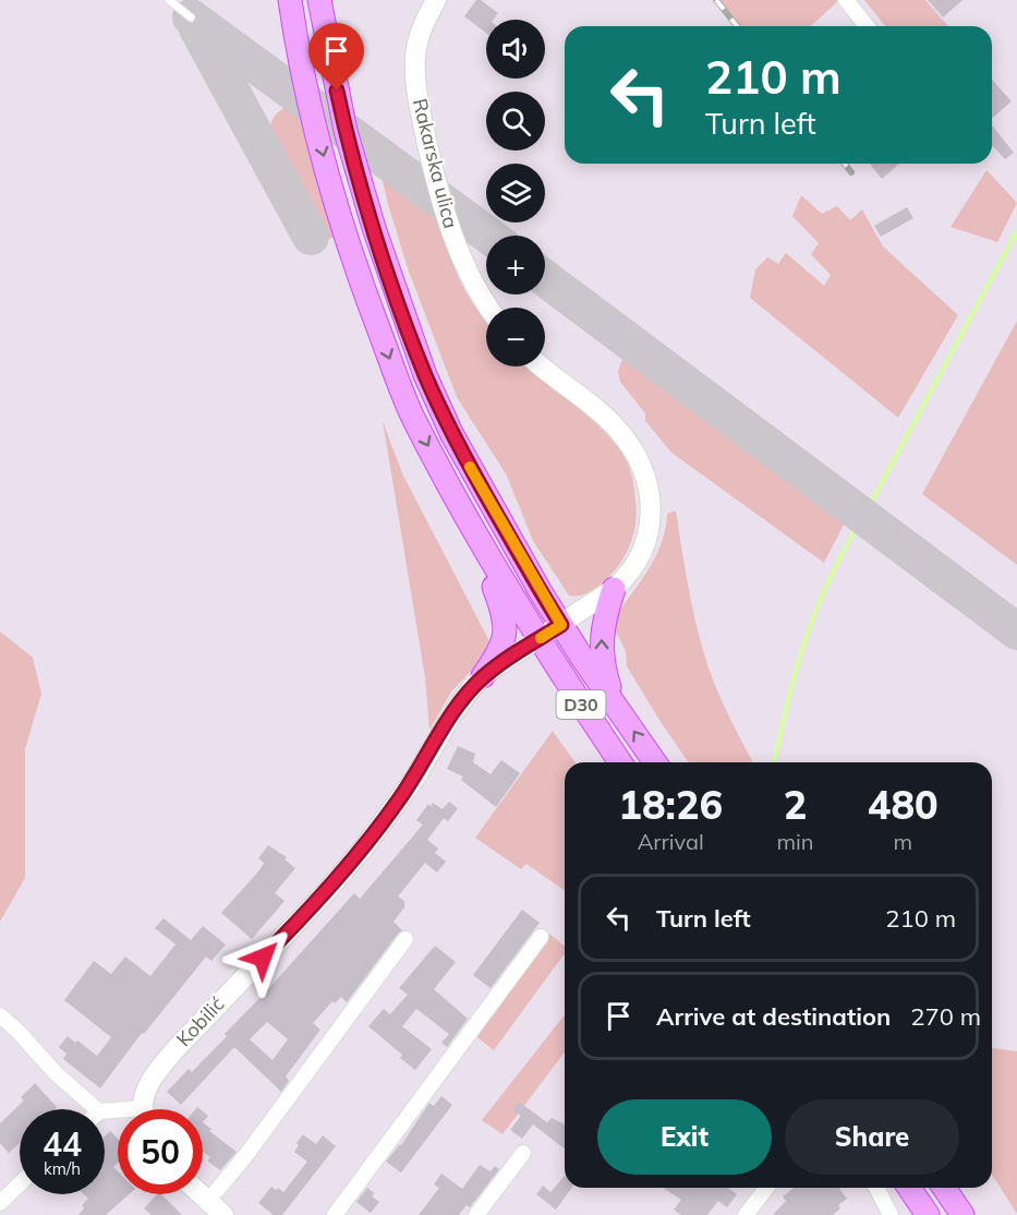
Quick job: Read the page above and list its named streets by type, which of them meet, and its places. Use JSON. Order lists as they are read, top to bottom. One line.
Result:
{"streets":{"main road":["Rakarska ulica","D30","Kobilić"]},"crossings":[["D30","Kobilić"]],"page":{"map_buttons":["+","−"],"turn":["210 m","Turn left"],"eta":["18:26","Arrival","2","min","480","m"],"list":[{"name":"Turn left","value":"210 m"},{"name":"Arrive at destination","value":"270 m"}],"buttons":["Exit","Share"],"speed":"44 km/h","limit":"50"}}
